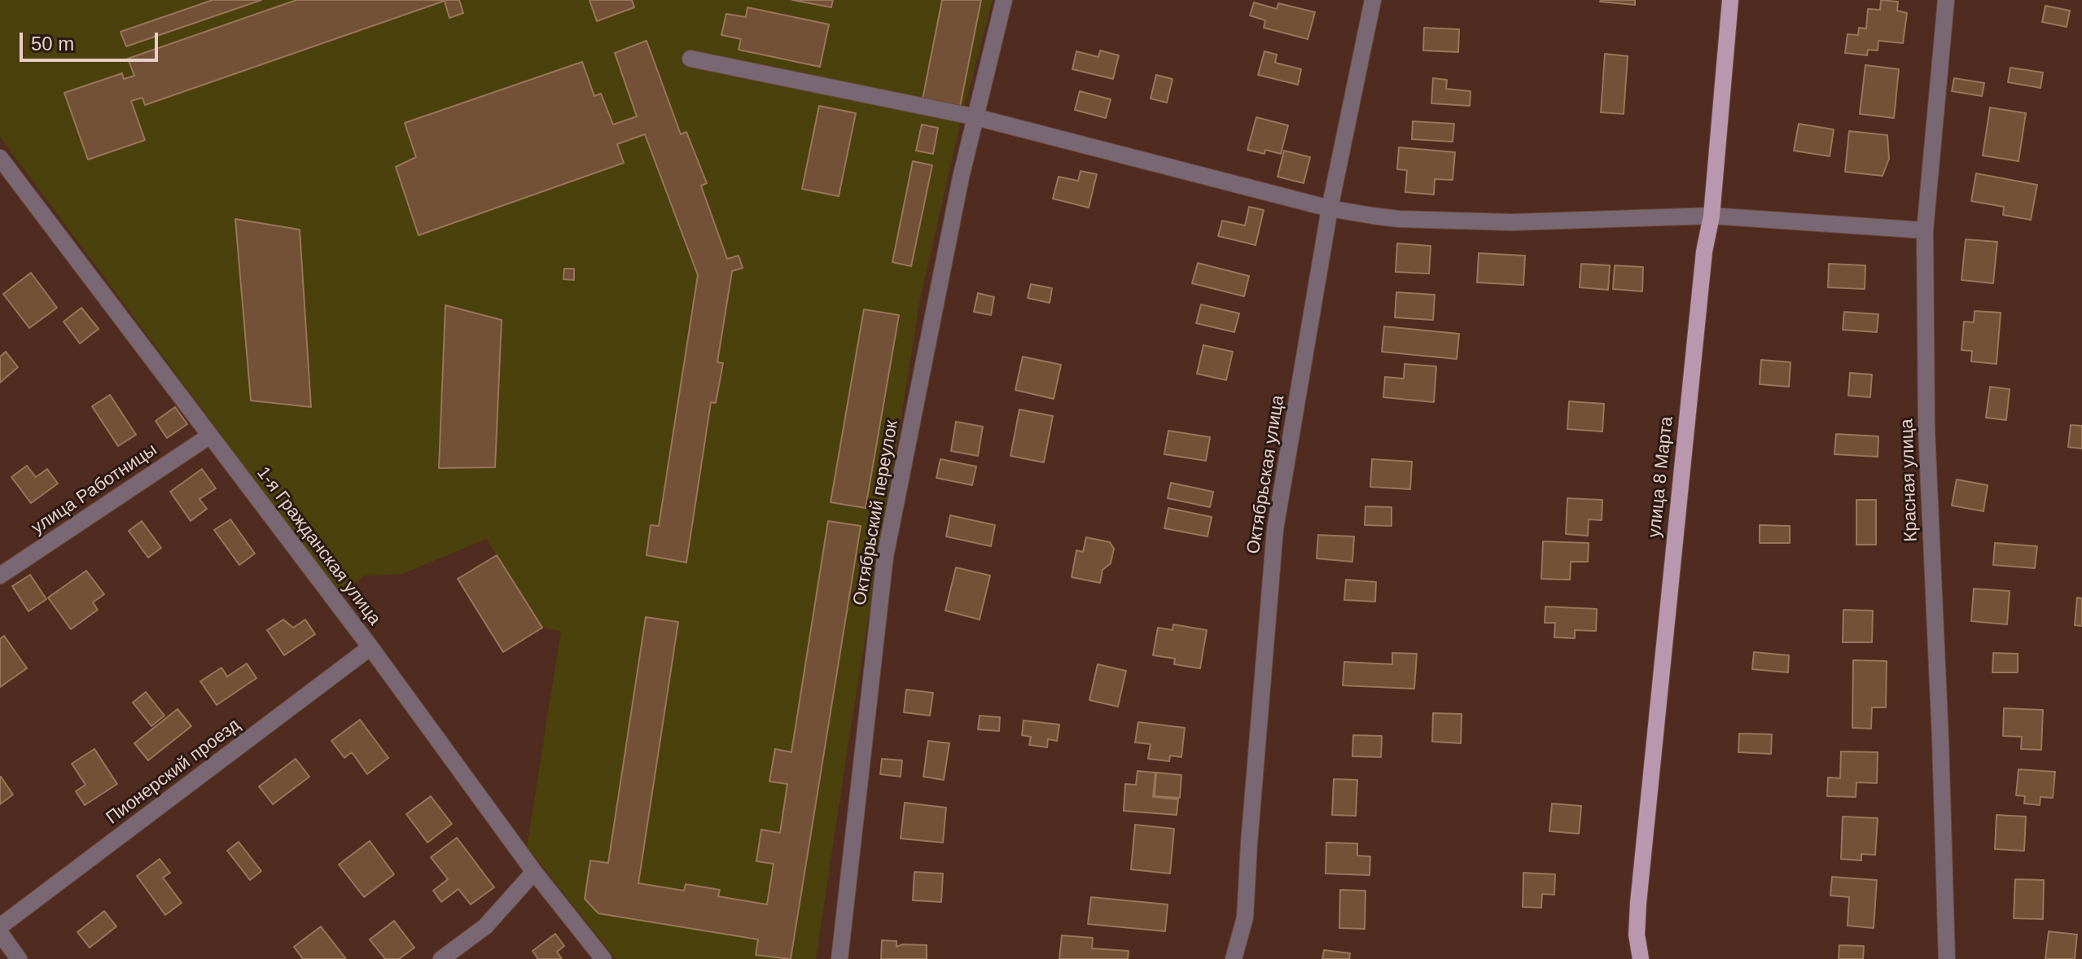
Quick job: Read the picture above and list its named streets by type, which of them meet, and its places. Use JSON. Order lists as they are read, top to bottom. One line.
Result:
{"streets":{"main road":["улица 8 Марта"],"street":["Октябрьская улица","Красная улица","улица Работницы","Октябрьский переулок","1-я Гражданская улица","Пионерский проезд"]},"crossings":[["улица Работницы","1-я Гражданская улица"],["1-я Гражданская улица","Пионерский проезд"]],"scale_bar":"50 m"}
